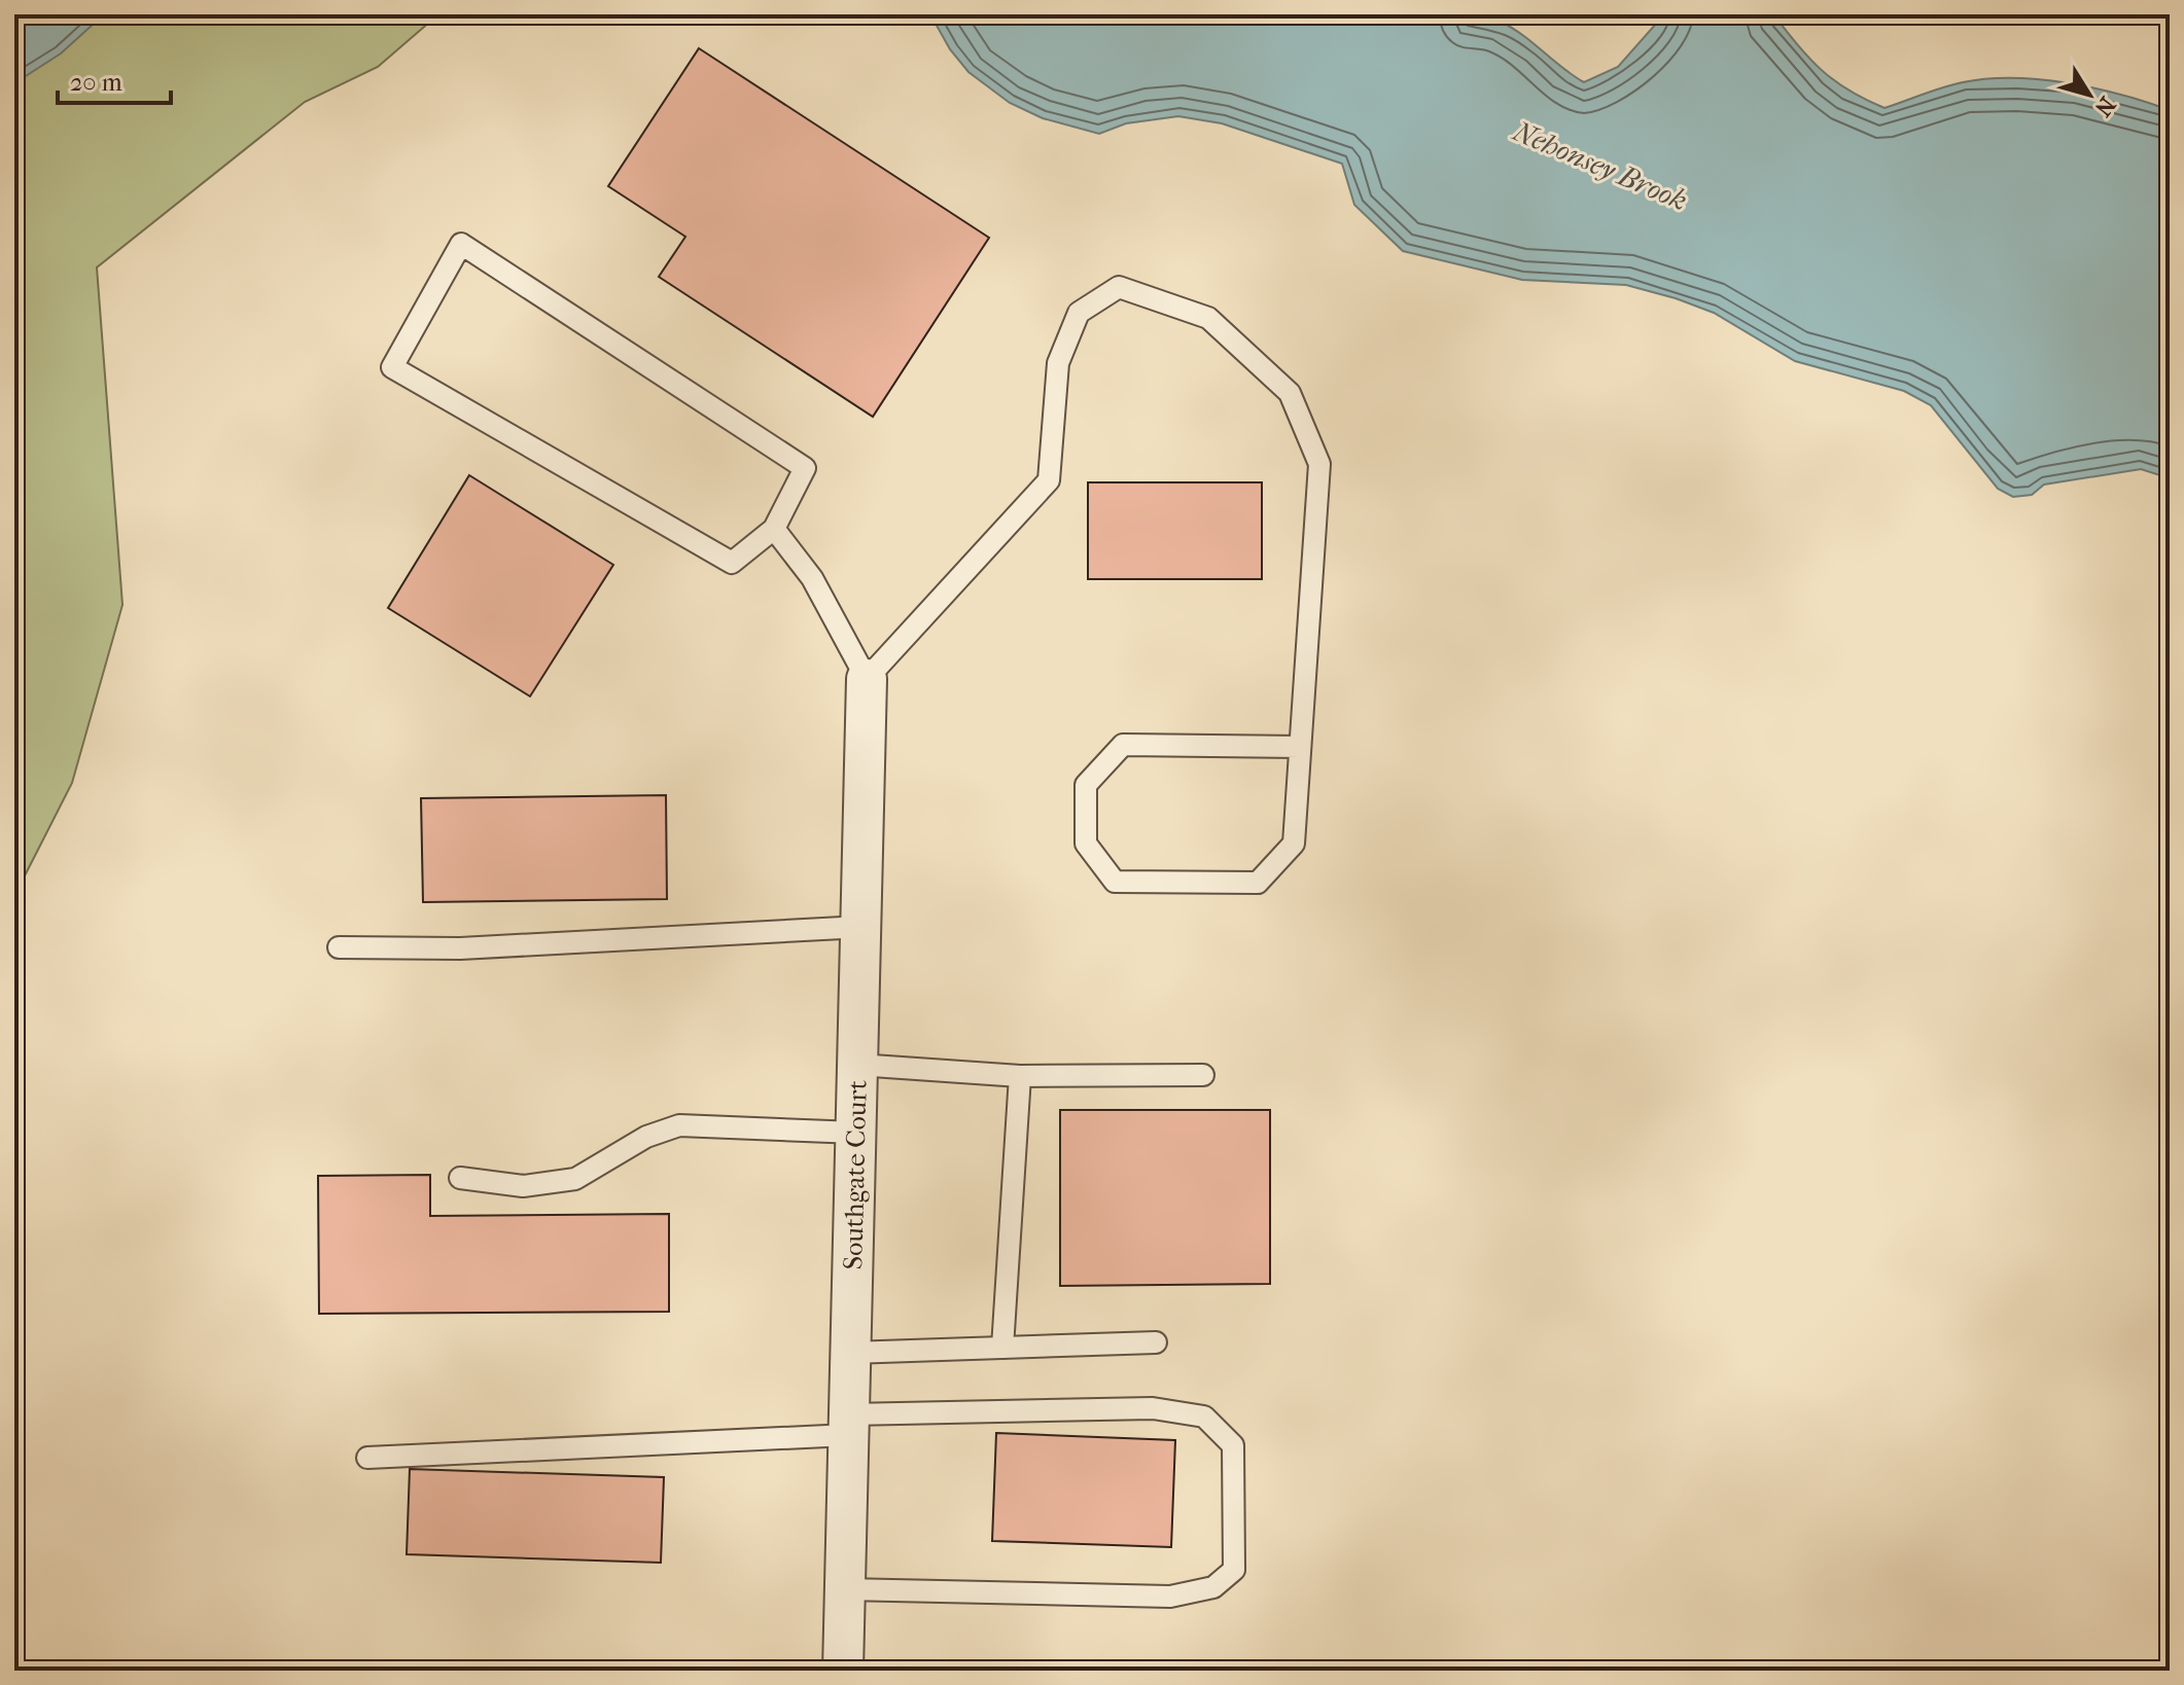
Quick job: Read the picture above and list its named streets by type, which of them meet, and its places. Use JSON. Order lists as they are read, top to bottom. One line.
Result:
{"streets":{"street":["Southgate Court"]},"water":["Nehonsey Brook"],"scale_bar":"20 m","north":"bottom right"}
